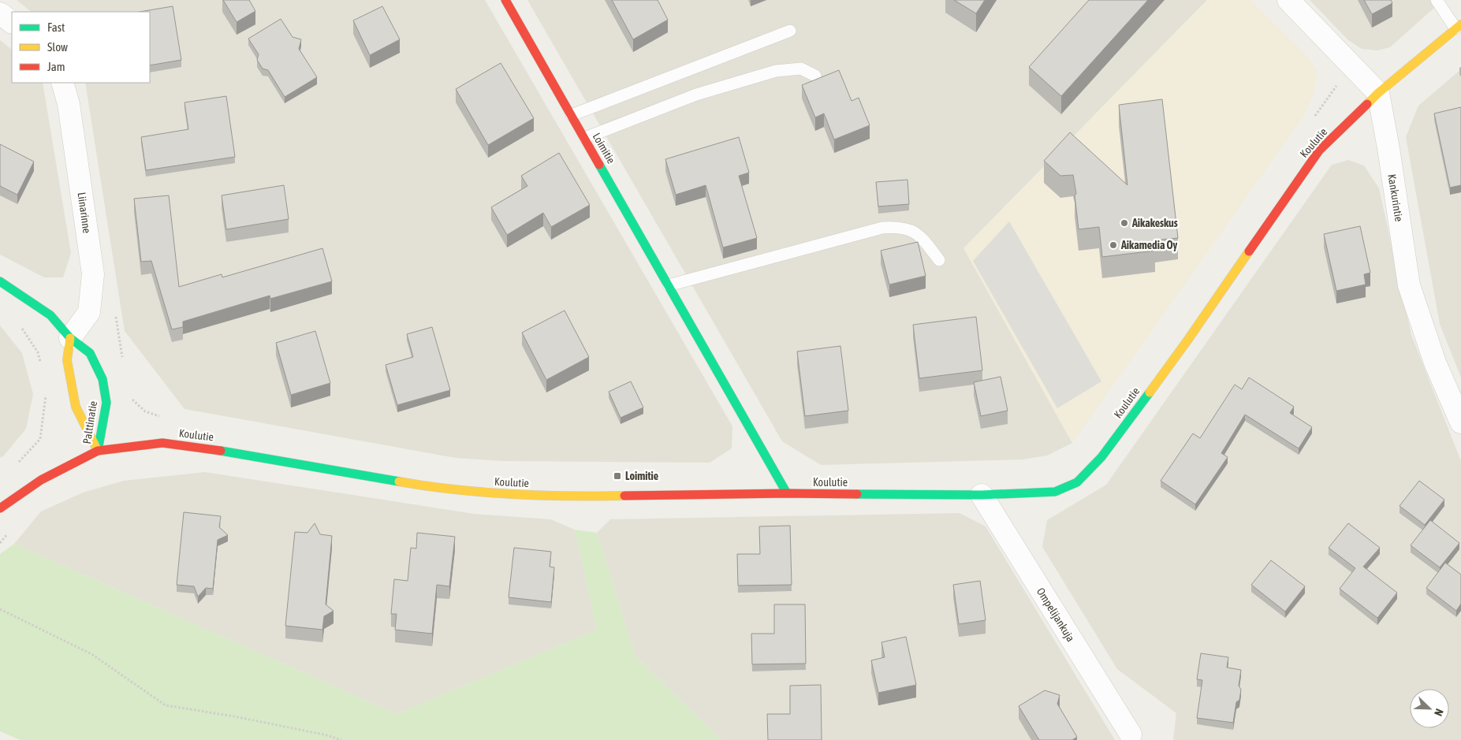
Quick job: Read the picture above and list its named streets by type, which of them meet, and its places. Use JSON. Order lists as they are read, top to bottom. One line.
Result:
{"streets":{"street":["Koulutie","Loimitie","Kankurintie","Liinarinne","Palttinatie","Ompelijankuja"]},"crossings":[["Koulutie","Loimitie"],["Koulutie","Kankurintie"],["Koulutie","Palttinatie"],["Koulutie","Ompelijankuja"],["Liinarinne","Palttinatie"]],"places":{"other":["Aikakeskus","Aikamedia Oy"],"transit":["Loimitie"]},"legend":["Fast","Slow","Jam"],"north":"bottom right"}
